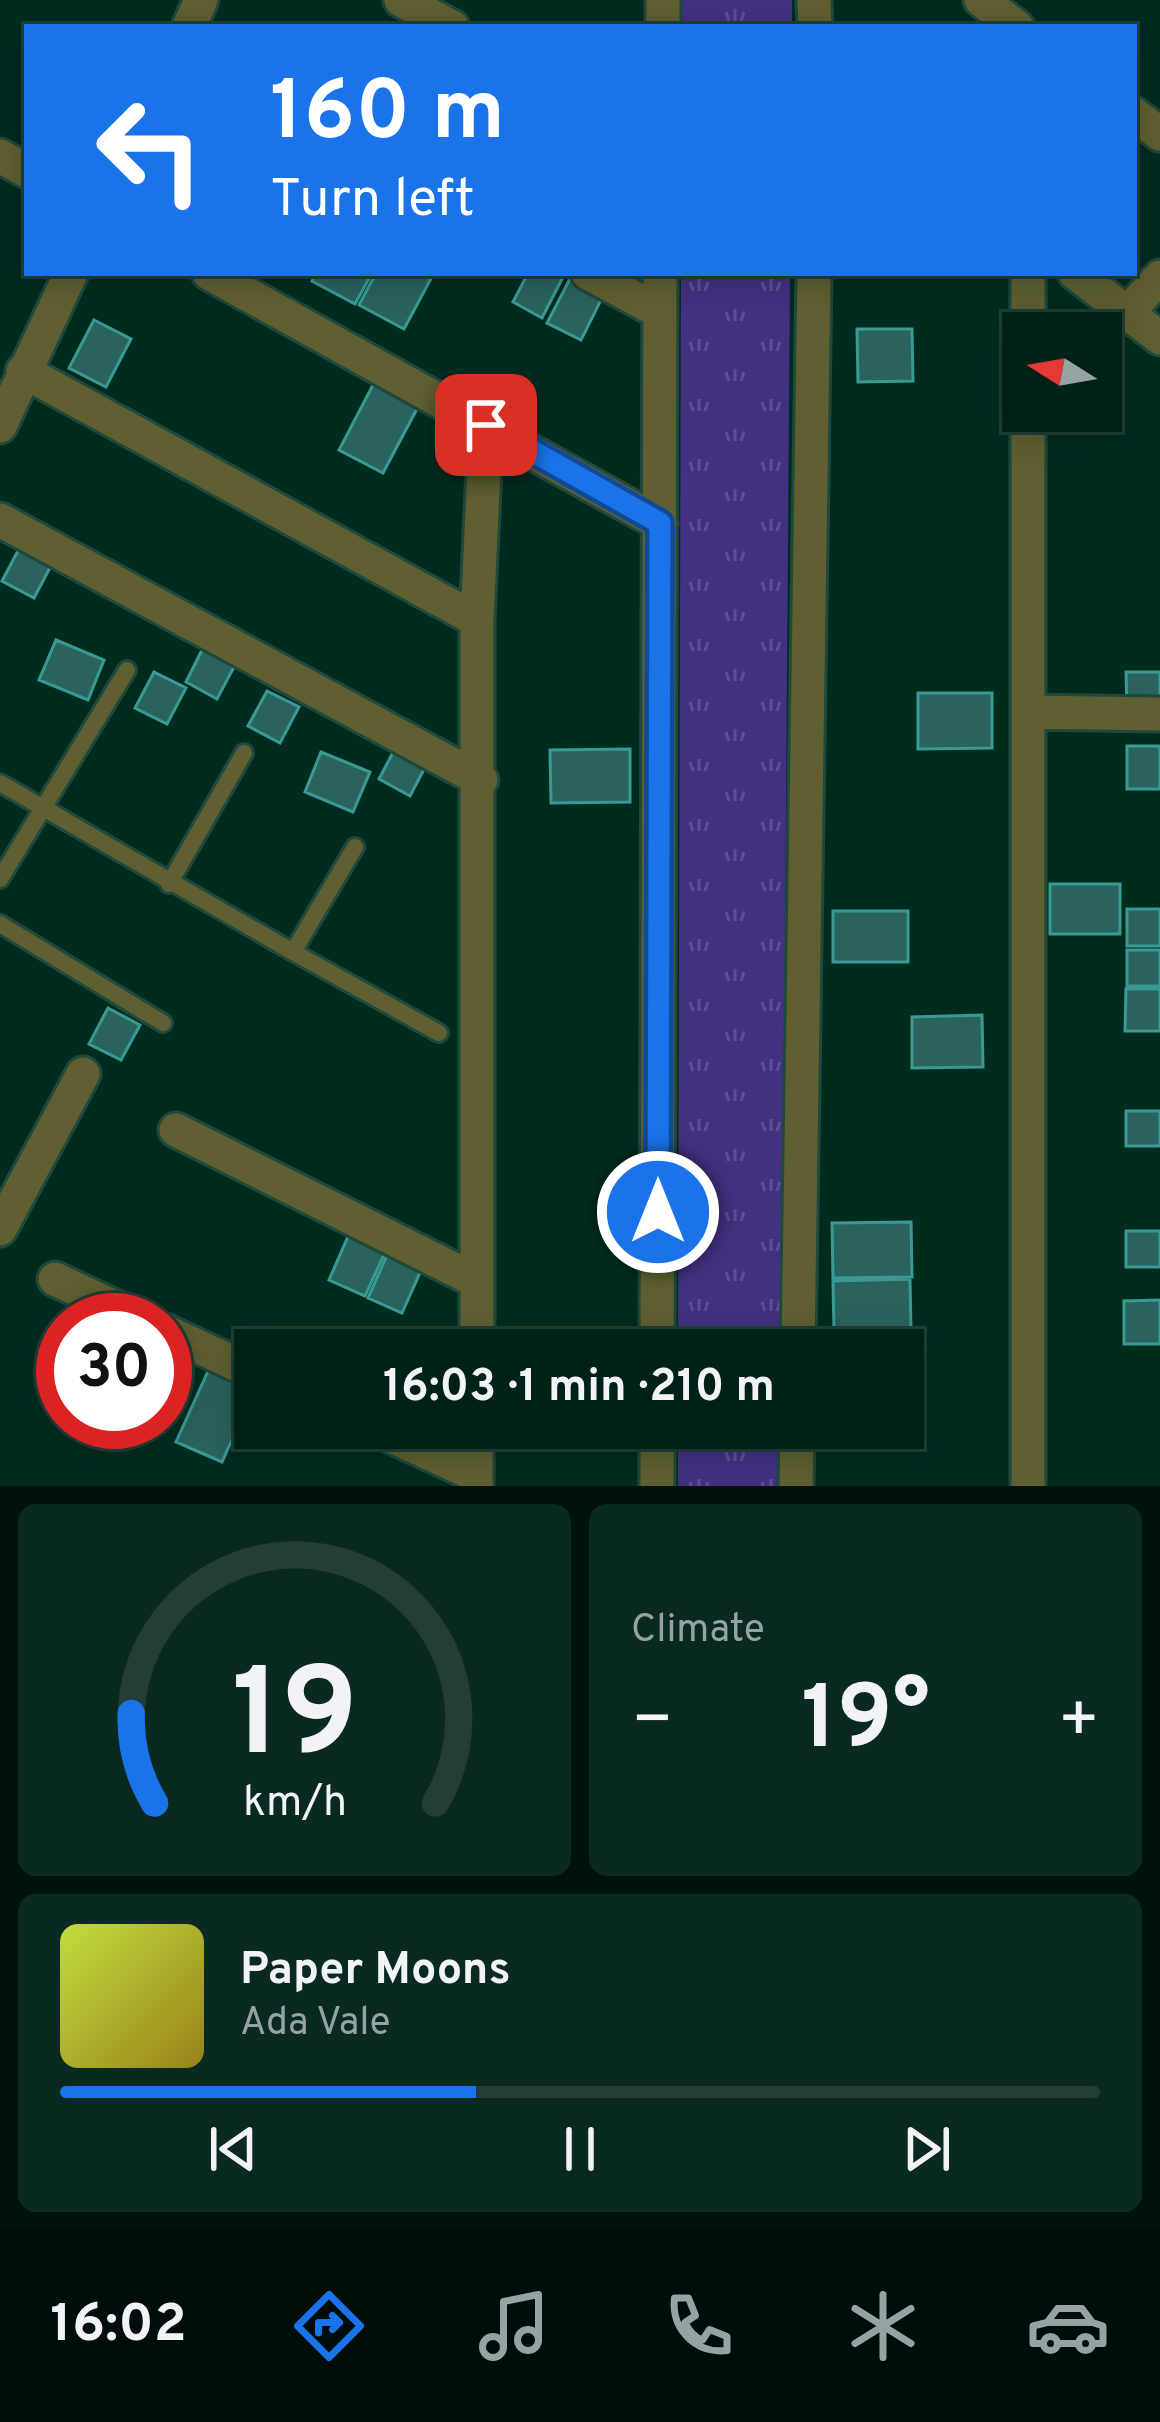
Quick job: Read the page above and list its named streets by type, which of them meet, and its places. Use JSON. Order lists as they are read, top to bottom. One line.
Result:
{"north":"left","page":{"turn":["160 m","Turn left"],"limit":"30","trip":"16:03 · 1 min · 210 m","tile":"Climate","heat":["−","19°","+"],"song":["Paper Moons","Ada Vale"],"tabs":"16:02","gauge":["19","km/h"]}}
